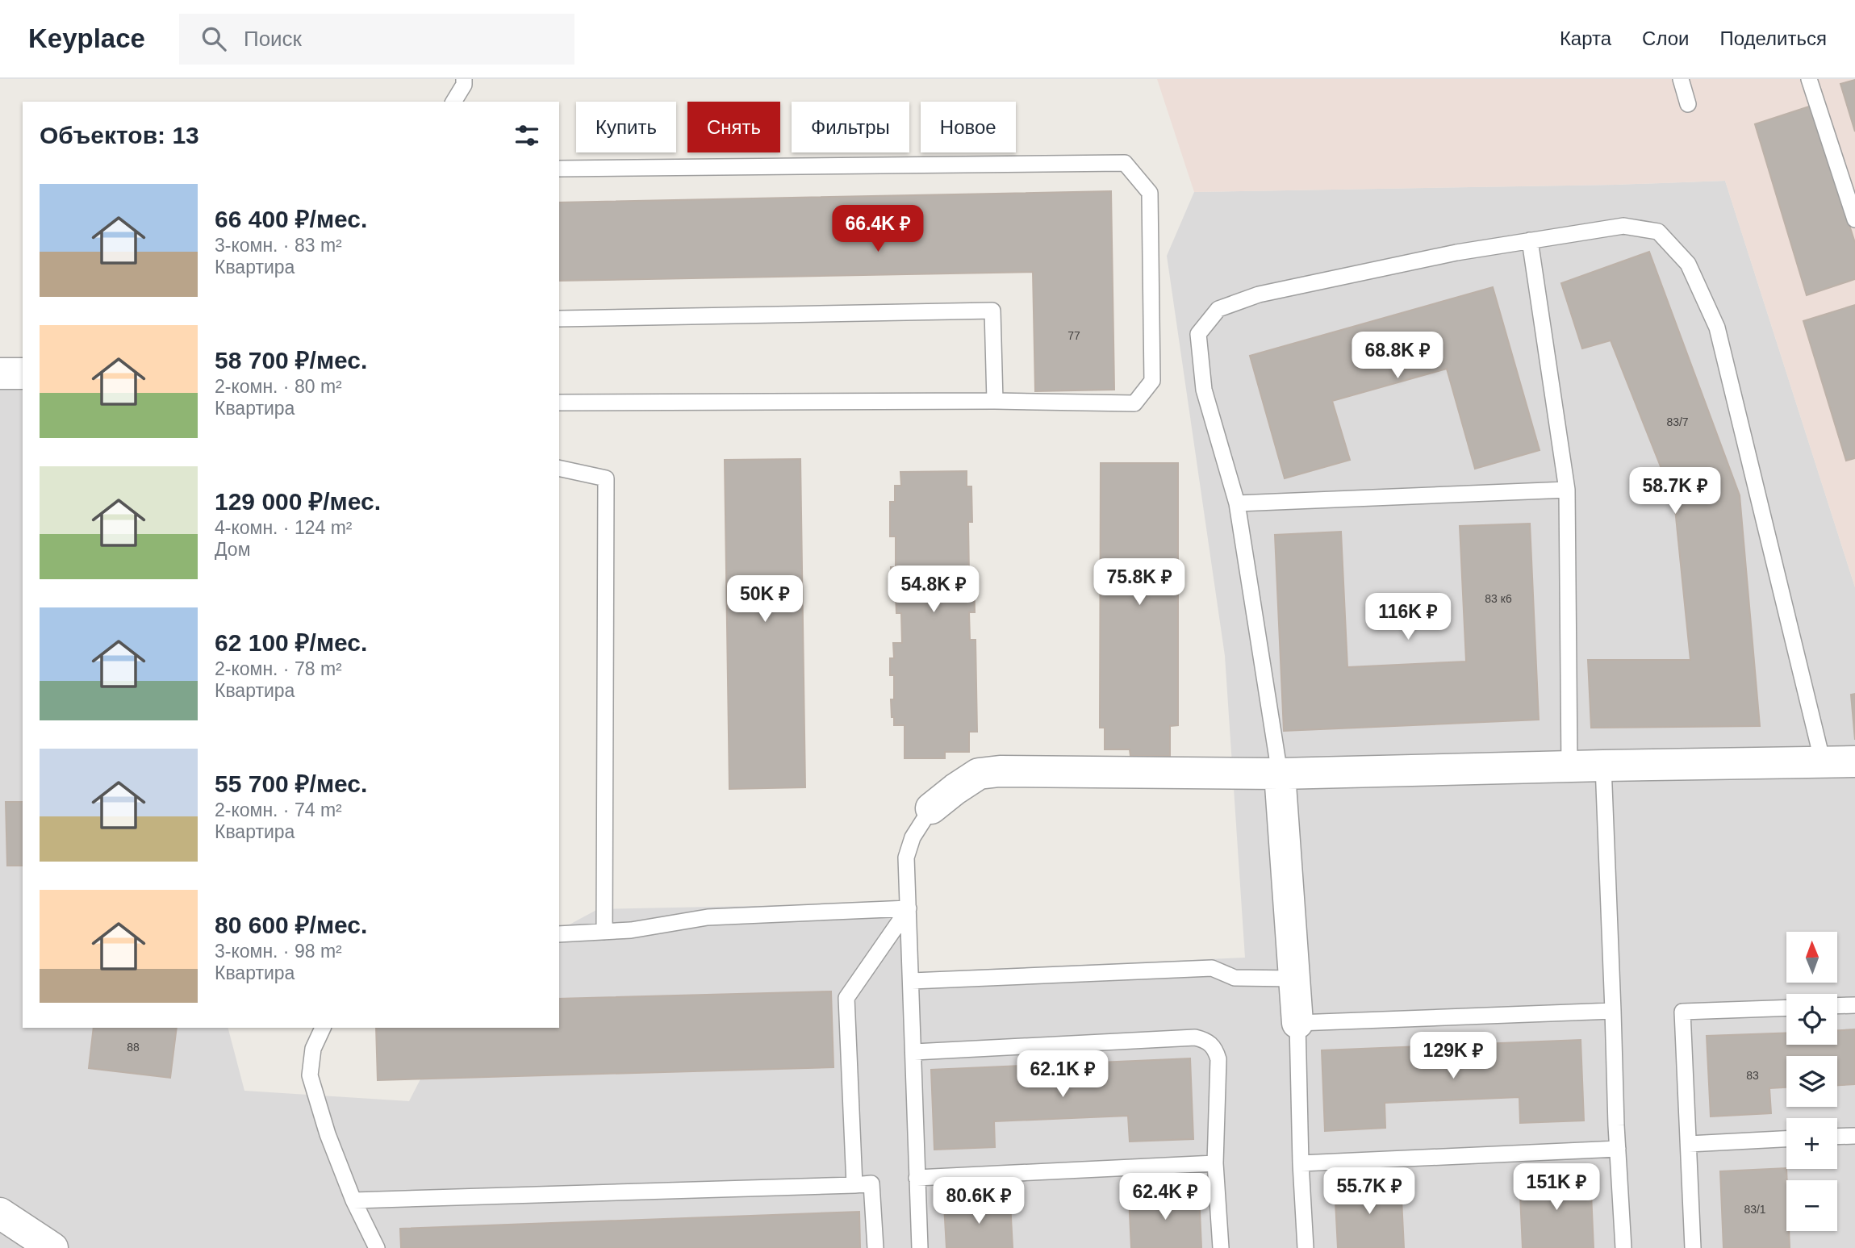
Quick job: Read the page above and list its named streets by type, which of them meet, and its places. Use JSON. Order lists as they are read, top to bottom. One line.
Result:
{"house_numbers":["77","83/7","83 к6","88","83","83/1"],"north":"top","page":{"header":"Keyplace","search":"Поиск","nav":["Карта","Слои","Поделиться"],"chip":["Купить","Снять","Фильтры","Новое"],"heading":"Объектов: 13","list":[{"name":"66 400 ₽/мес.","note":"3-комн. · 83 m² · Квартира"},{"name":"58 700 ₽/мес.","note":"2-комн. · 80 m² · Квартира"},{"name":"129 000 ₽/мес.","note":"4-комн. · 124 m² · Дом"},{"name":"62 100 ₽/мес.","note":"2-комн. · 78 m² · Квартира"},{"name":"55 700 ₽/мес.","note":"2-комн. · 74 m² · Квартира"},{"name":"80 600 ₽/мес.","note":"3-комн. · 98 m² · Квартира"}],"price":["66.4K ₽","68.8K ₽","58.7K ₽","75.8K ₽","54.8K ₽","50K ₽","116K ₽","129K ₽","62.1K ₽","151K ₽","55.7K ₽","62.4K ₽","80.6K ₽"],"map_buttons":["+","−"]}}
